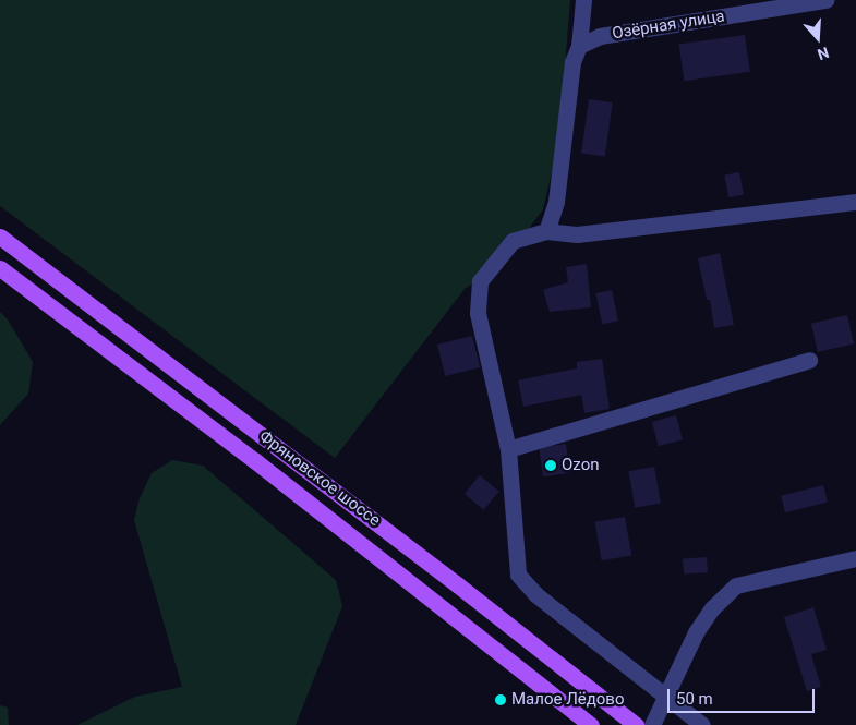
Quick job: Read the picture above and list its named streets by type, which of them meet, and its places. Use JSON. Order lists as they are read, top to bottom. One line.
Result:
{"streets":{"main road":["Фряновское шоссе"],"street":["Озёрная улица"]},"places":["Ozon","Малое Лёдово"],"scale_bar":"50 m","north":"bottom"}
